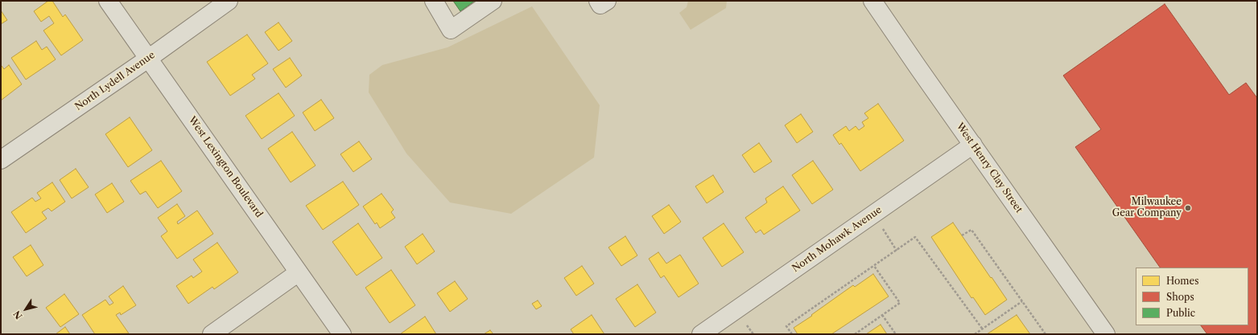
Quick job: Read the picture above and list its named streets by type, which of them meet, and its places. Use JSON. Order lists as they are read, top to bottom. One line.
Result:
{"streets":{"street":["North Lydell Avenue","West Lexington Boulevard","West Henry Clay Street","North Mohawk Avenue"]},"crossings":[["North Lydell Avenue","West Lexington Boulevard"],["West Henry Clay Street","North Mohawk Avenue"]],"places":["Milwaukee Gear Company"],"legend":["Homes","Shops","Public"],"north":"bottom left"}
